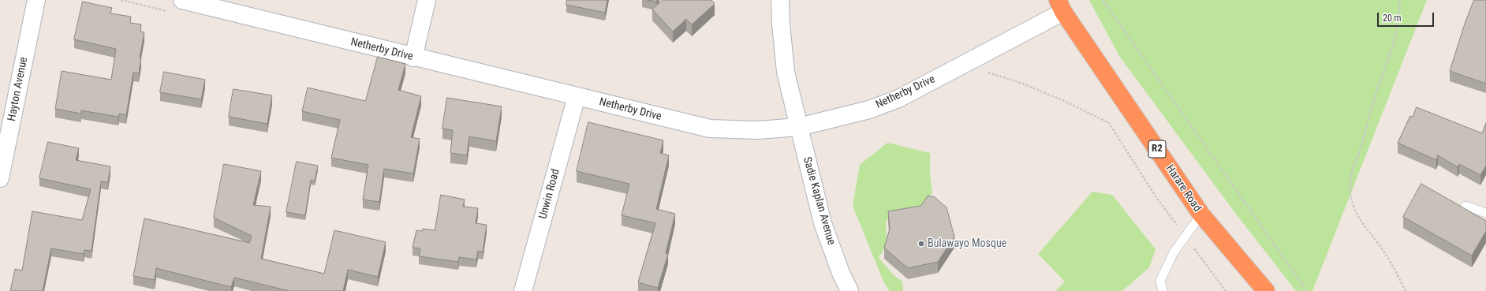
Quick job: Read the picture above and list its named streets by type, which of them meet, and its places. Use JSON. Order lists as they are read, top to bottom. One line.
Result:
{"streets":{"highway":["R2","Harare Road"],"street":["Netherby Drive","Hayton Avenue","Unwin Road","Sadie Kaplan Avenue"]},"crossings":[["Netherby Drive","Harare Road"],["Netherby Drive","Unwin Road"],["Netherby Drive","Sadie Kaplan Avenue"]],"places":["Bulawayo Mosque"],"scale_bar":"20 m"}
